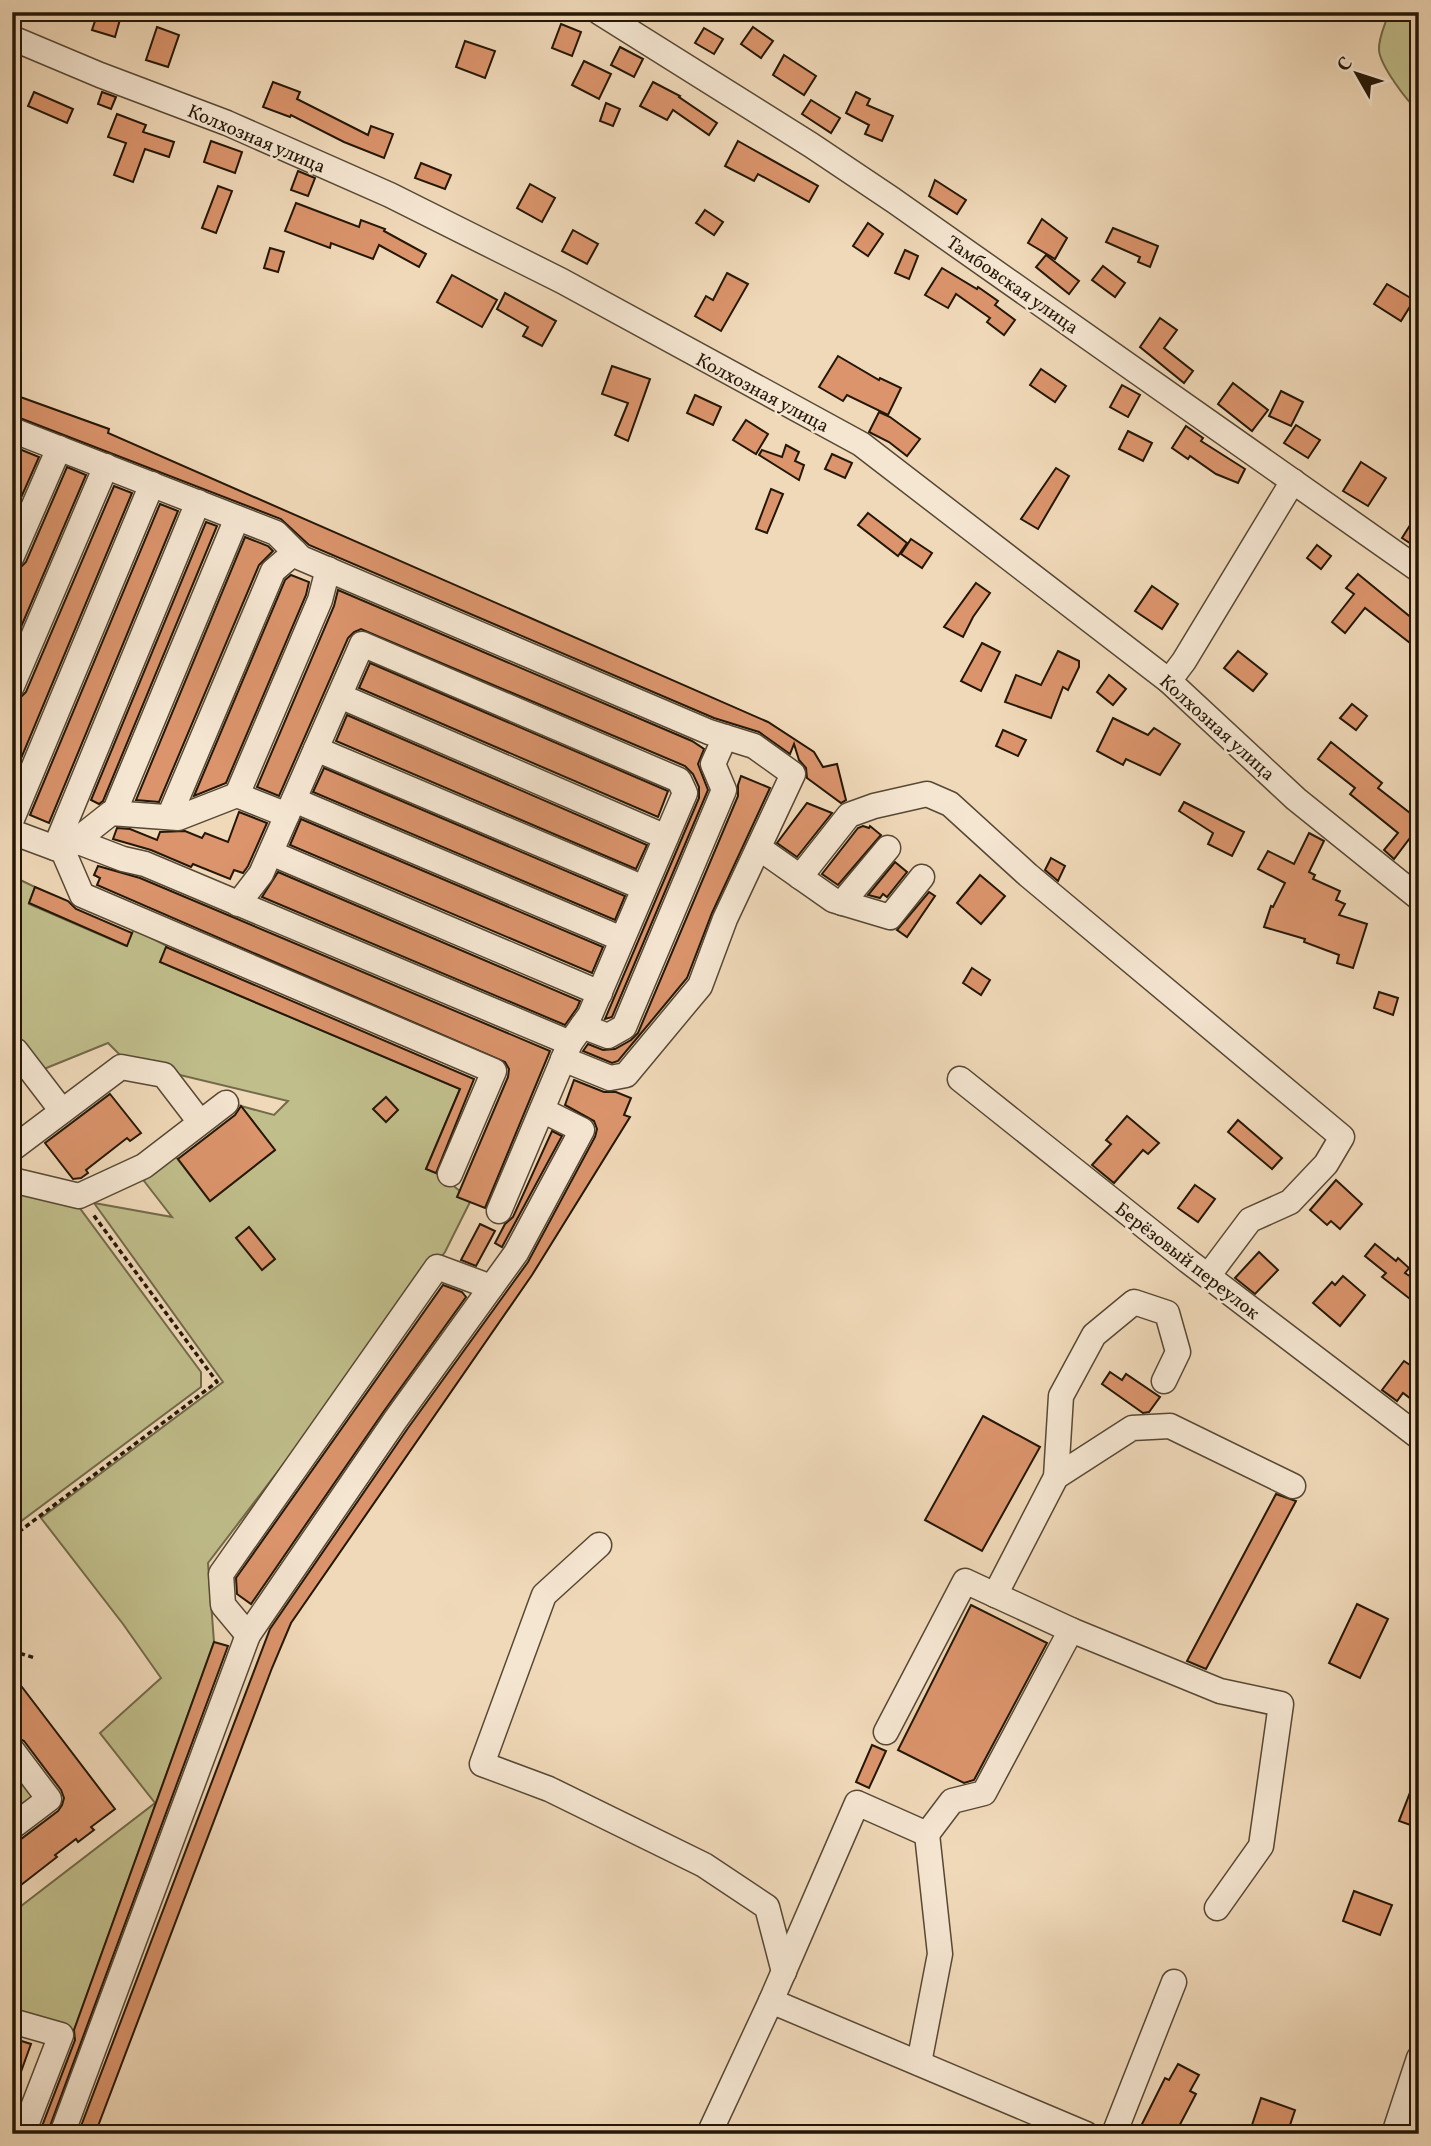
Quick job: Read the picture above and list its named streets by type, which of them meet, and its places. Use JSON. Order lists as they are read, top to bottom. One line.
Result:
{"streets":{"street":["Колхозная улица","Тамбовская улица","Берёзовый переулок"]},"north":"top left"}
